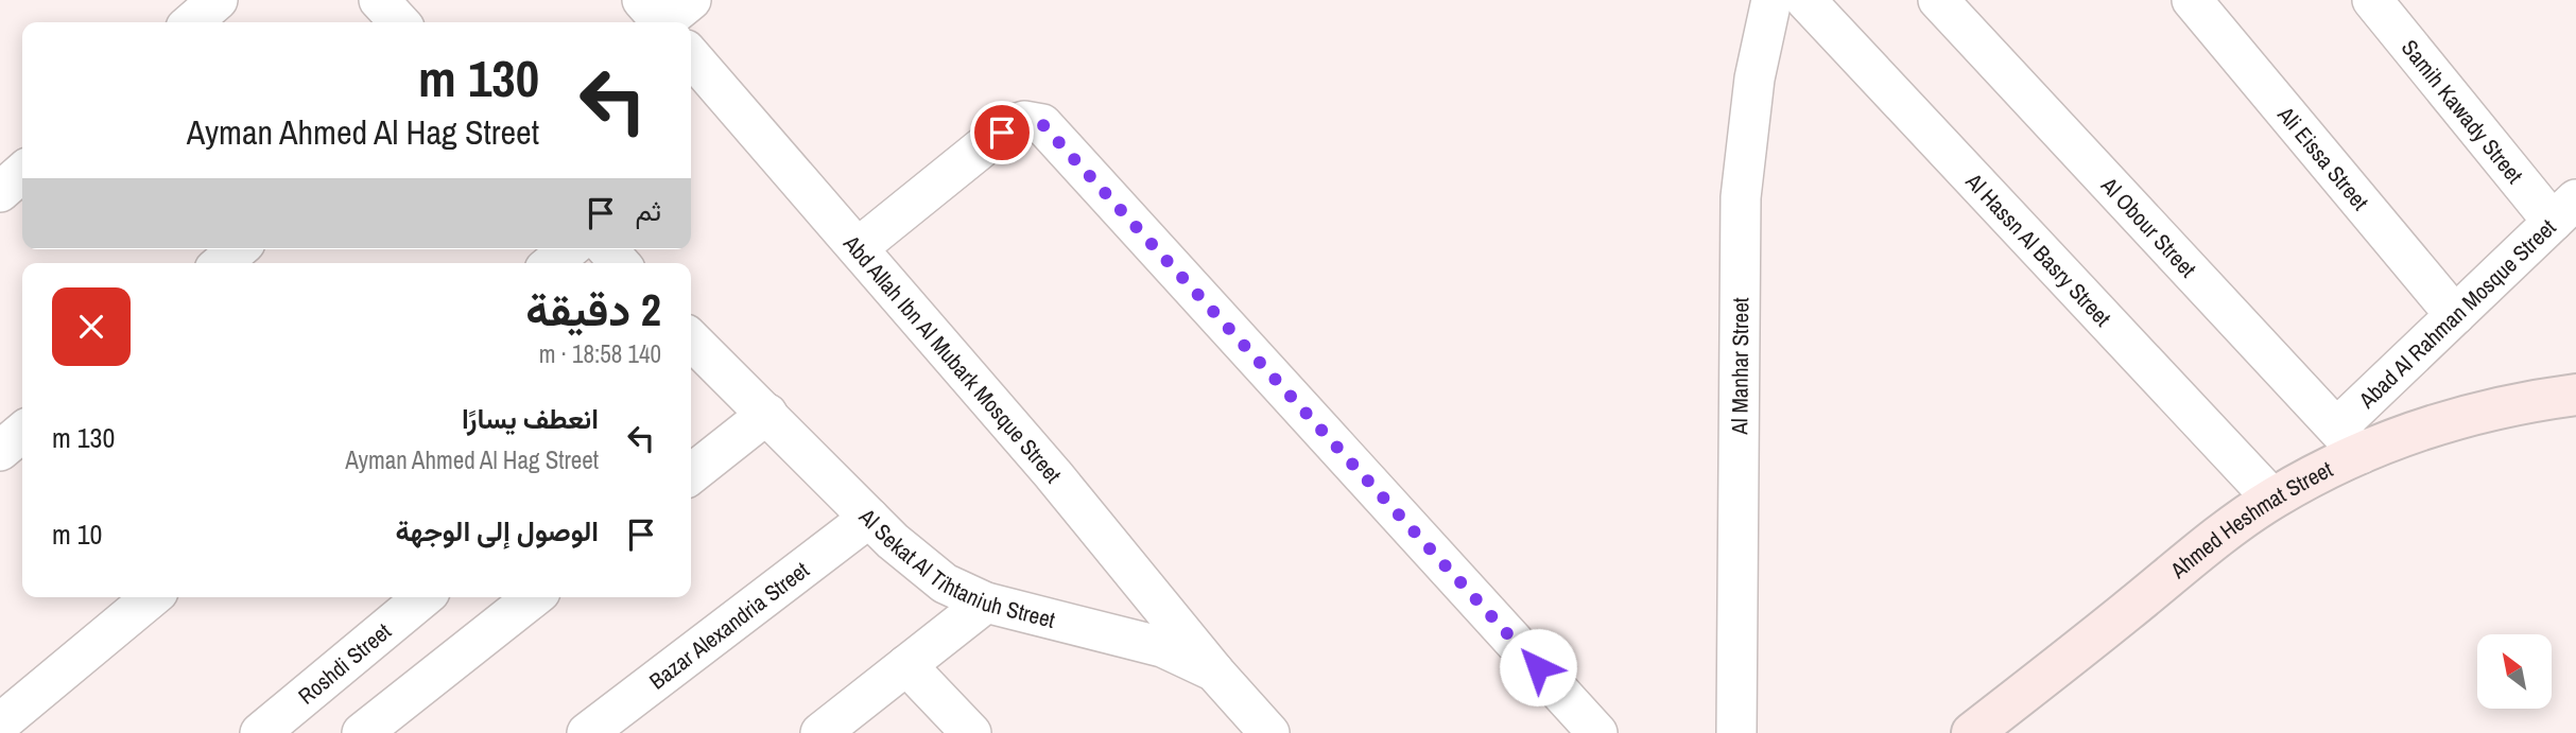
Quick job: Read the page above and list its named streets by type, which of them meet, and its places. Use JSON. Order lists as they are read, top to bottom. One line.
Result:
{"streets":{"street":["Samih Kawady Street","Ali Eissa Street","Al Obour Street","Al Hassn Al Basry Street","Abad Al Rahman Mosque Street","Abd Allah Ibn Al Mubark Mosque Street","Al Manhar Street","Ahmed Heshmat Street","Al Sekat Al Tihtaniuh Street","Bazar Alexandria Street","Roshdi Street"]},"crossings":[["Samih Kawady Street","Abad Al Rahman Mosque Street"],["Ali Eissa Street","Abad Al Rahman Mosque Street"],["Al Obour Street","Abad Al Rahman Mosque Street"],["Al Obour Street","Ahmed Heshmat Street"],["Al Hassn Al Basry Street","Ahmed Heshmat Street"],["Abad Al Rahman Mosque Street","Ahmed Heshmat Street"],["Abd Allah Ibn Al Mubark Mosque Street","Al Sekat Al Tihtaniuh Street"],["Al Sekat Al Tihtaniuh Street","Bazar Alexandria Street"]],"north":"top left","page":{"turn":["130 m","Ayman Ahmed Al Hag Street"],"then":"ثم","heading":["2 دقيقة","140 m · 18:58"],"list":[{"name":"انعطف يسارًا","note":"Ayman Ahmed Al Hag Street","value":"130 m"},{"name":"الوصول إلى الوجهة","value":"10 m"}]}}
